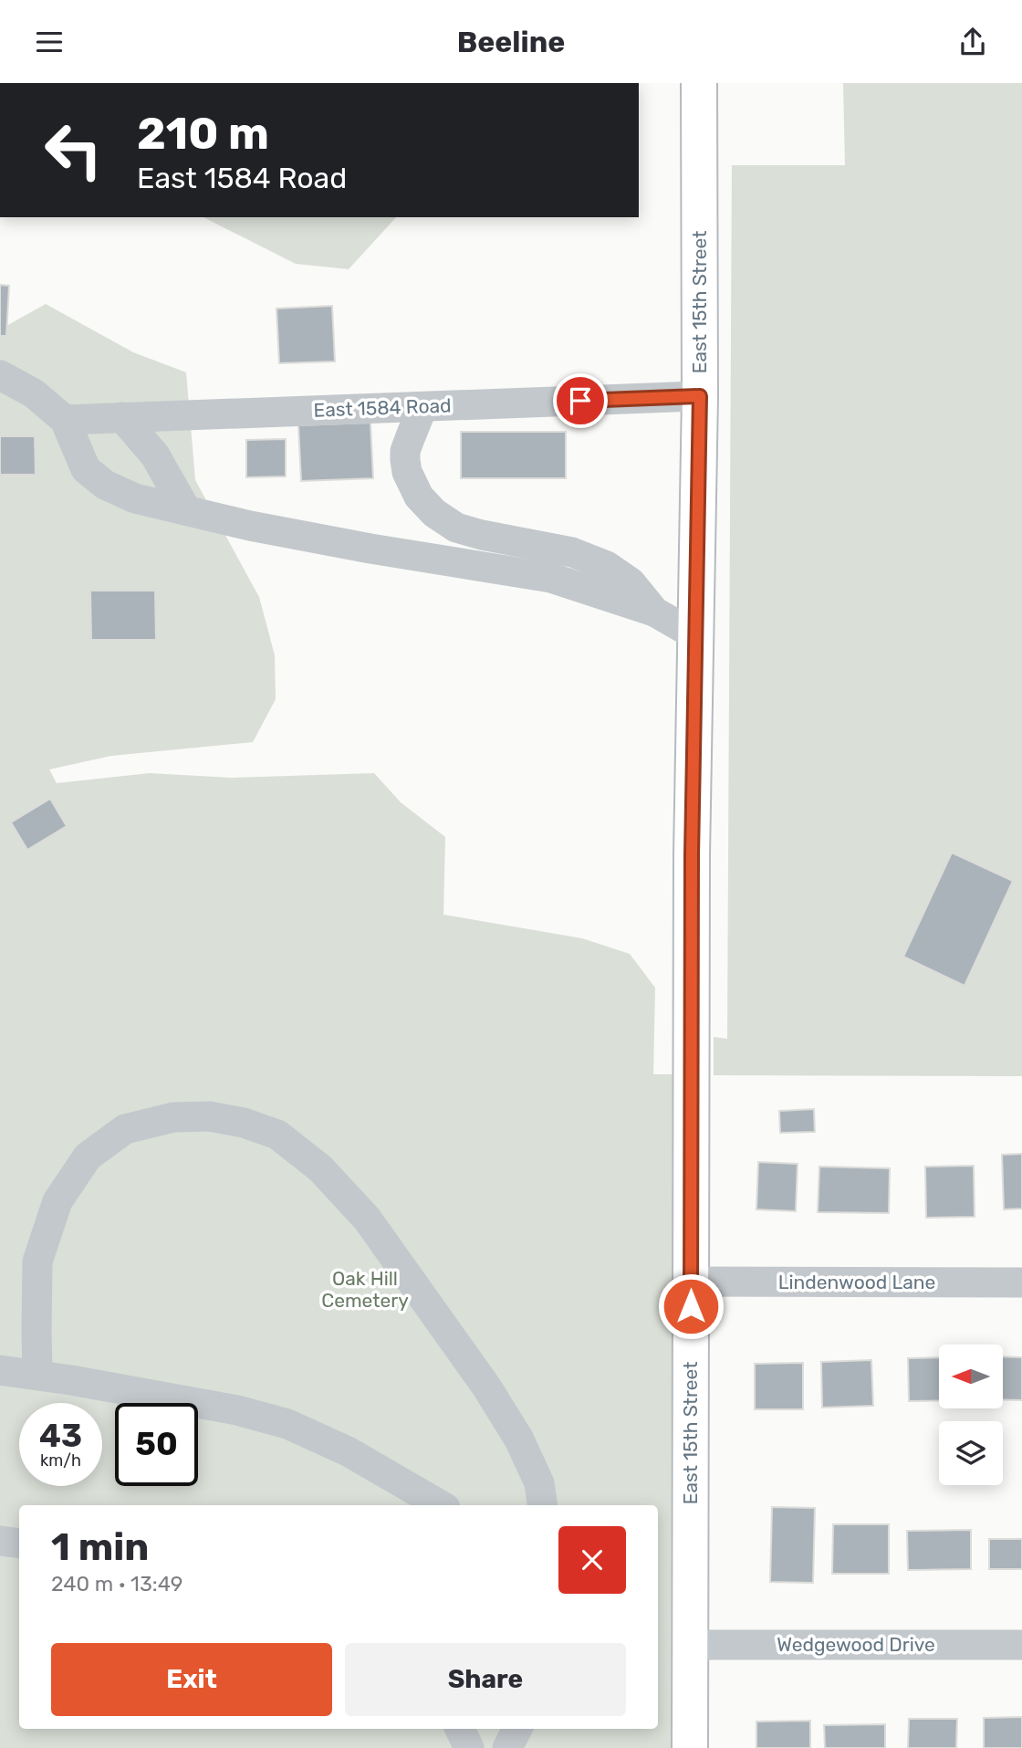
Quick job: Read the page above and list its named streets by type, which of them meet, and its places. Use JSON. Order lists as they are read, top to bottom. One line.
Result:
{"streets":{"main road":["East 15th Street"],"street":["East 1584 Road","Lindenwood Lane","Wedgewood Drive"]},"crossings":[["East 15th Street","East 1584 Road"],["East 15th Street","Lindenwood Lane"],["East 15th Street","Wedgewood Drive"]],"parks":["Oak Hill Cemetery"],"north":"left","page":{"header":"Beeline","turn":["210 m","East 1584 Road"],"speed":"43 km/h","limit":"50","heading":["1 min","240 m · 13:49"],"buttons":["Exit","Share"]}}
